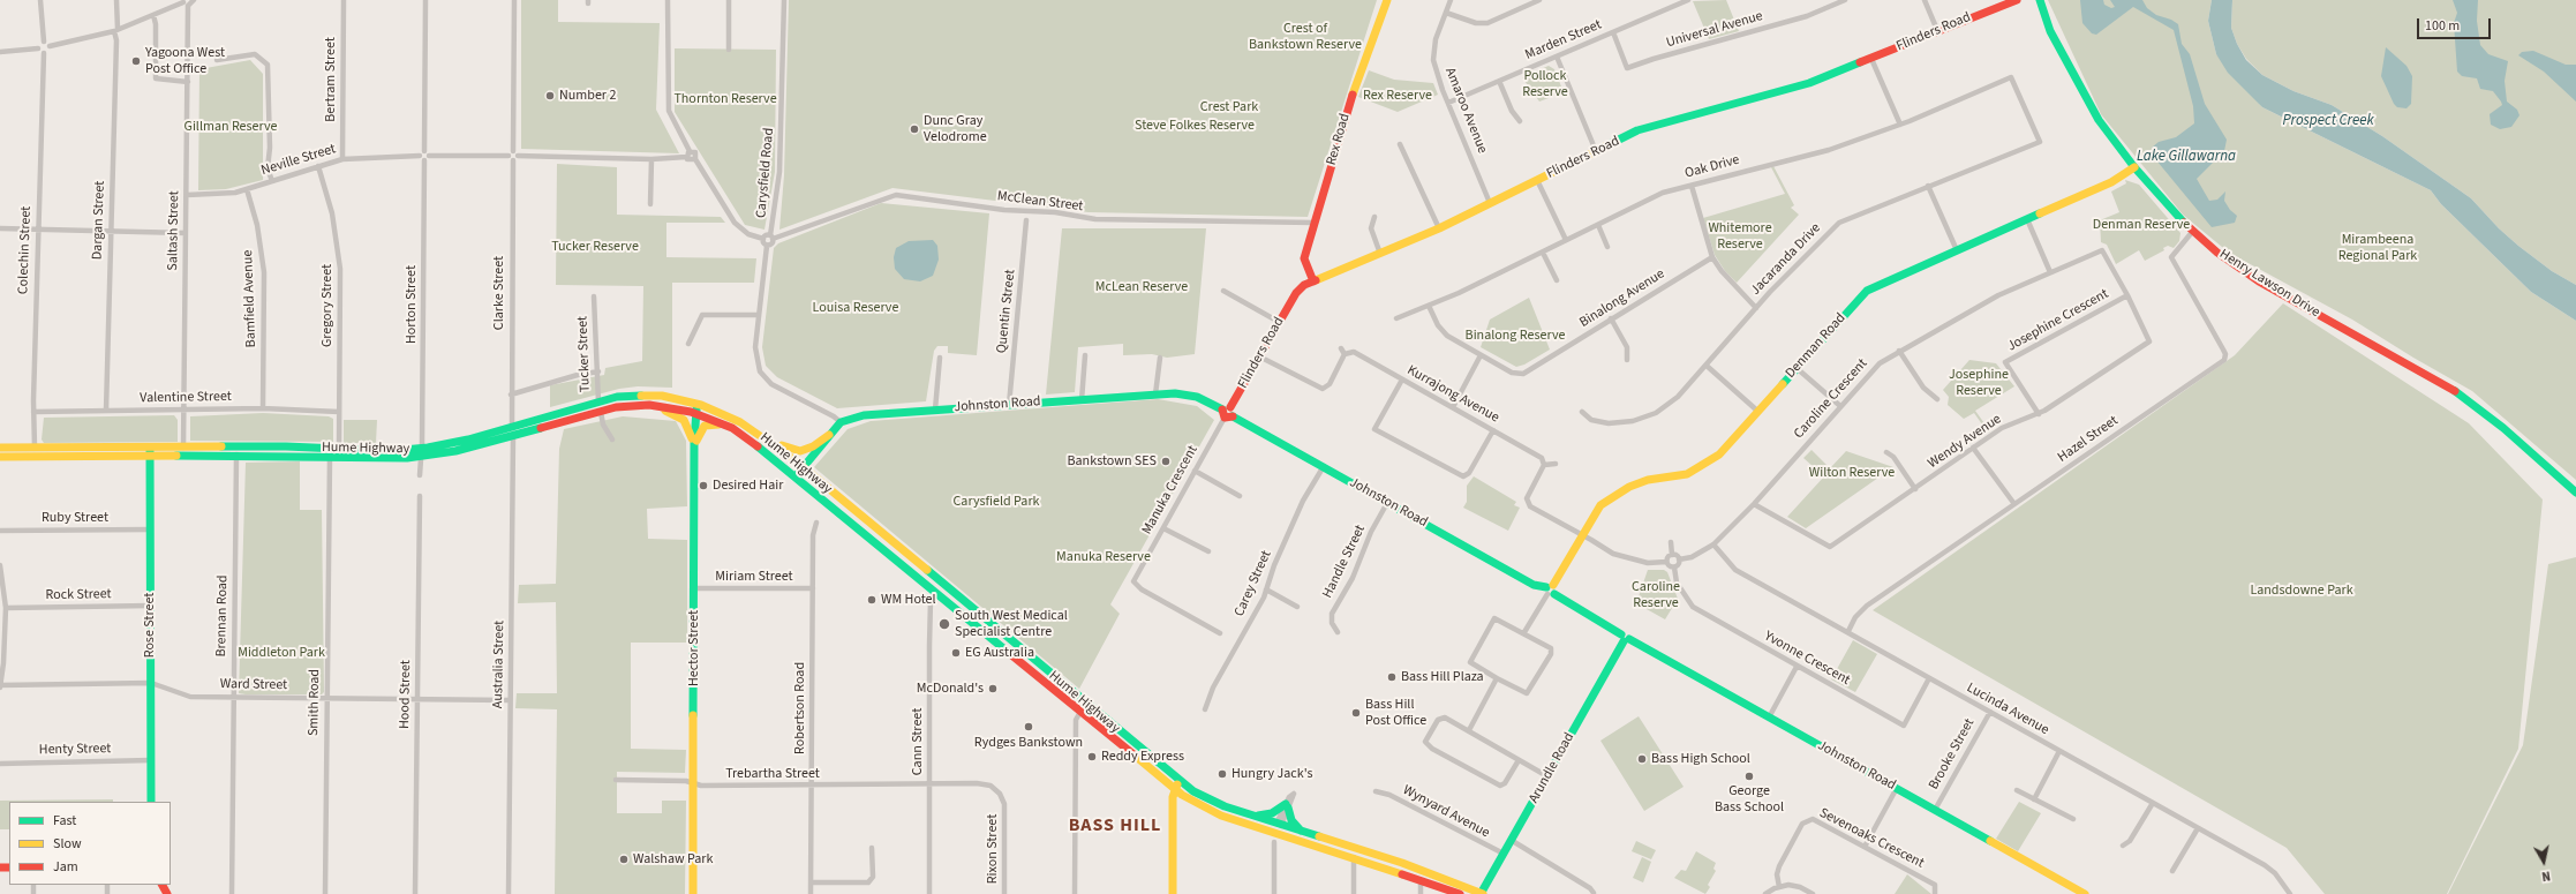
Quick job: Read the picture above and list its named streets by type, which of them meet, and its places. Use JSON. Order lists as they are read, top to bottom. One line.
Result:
{"streets":{"main road":["Flinders Road","Rex Road","Henry Lawson Drive","Denman Road","Johnston Road","Hume Highway","Rose Street","Hector Street","Arundle Road"],"street":["Universal Avenue","Marden Street","Bertram Street","Amaroo Avenue","Neville Street","Oak Drive","Carysfield Road","McClean Street","Dargan Street","Saltash Street","Colechin Street","Jacaranda Drive","Clarke Street","Bamfield Avenue","Binalong Avenue","Horton Street","Gregory Street","Quentin Street","Josephine Crescent","Tucker Street","Kurrajong Avenue","Valentine Street","Caroline Crescent","Hazel Street","Wendy Avenue","Manuka Crescent","Ruby Street","Handle Street","Miriam Street","Carey Street","Rock Street","Brennan Road","Yvonne Crescent","Australia Street","Ward Street","Hood Street","Smith Road","Robertson Road","Lucinda Avenue","Cann Street","Henty Street","Brooke Street","Trebartha Street","Wynyard Avenue","Sevenoaks Crescent","Rixon Street"]},"crossings":[["Universal Avenue","Marden Street"],["Flinders Road","Amaroo Avenue"],["Flinders Road","Rex Road"],["Flinders Road","Johnston Road"],["Flinders Road","Manuka Crescent"],["Marden Street","Amaroo Avenue"],["Bertram Street","Neville Street"],["Rex Road","McClean Street"],["Neville Street","Saltash Street"],["Neville Street","Bamfield Avenue"],["Neville Street","Horton Street"],["Neville Street","Gregory Street"],["Oak Drive","Jacaranda Drive"],["Oak Drive","Binalong Avenue"],["Carysfield Road","McClean Street"],["Dargan Street","Valentine Street"],["Saltash Street","Valentine Street"],["Saltash Street","Hume Highway"],["Colechin Street","Valentine Street"],["Colechin Street","Hume Highway"],["Henry Lawson Drive","Denman Road"],["Henry Lawson Drive","Hazel Street"],["Clarke Street","Hume Highway"],["Clarke Street","Australia Street"],["Bamfield Avenue","Valentine Street"],["Horton Street","Hume Highway"],["Gregory Street","Valentine Street"],["Gregory Street","Hume Highway"],["Quentin Street","Johnston Road"],["Josephine Crescent","Wendy Avenue"],["Denman Road","Johnston Road"],["Tucker Street","Hume Highway"],["Caroline Crescent","Wendy Avenue"],["Caroline Crescent","Yvonne Crescent"],["Caroline Crescent","Lucinda Avenue"],["Johnston Road","Manuka Crescent"],["Johnston Road","Handle Street"],["Johnston Road","Carey Street"],["Johnston Road","Brooke Street"],["Johnston Road","Arundle Road"],["Hazel Street","Lucinda Avenue"],["Hume Highway","Brennan Road"],["Hume Highway","Rose Street"],["Hume Highway","Hector Street"],["Hume Highway","Australia Street"],["Hume Highway","Smith Road"],["Hume Highway","Cann Street"],["Hume Highway","Arundle Road"],["Ruby Street","Rose Street"],["Miriam Street","Hector Street"],["Miriam Street","Robertson Road"],["Rock Street","Rose Street"],["Brennan Road","Ward Street"],["Rose Street","Ward Street"],["Rose Street","Henty Street"],["Hector Street","Trebartha Street"],["Yvonne Crescent","Lucinda Avenue"],["Australia Street","Ward Street"],["Ward Street","Hood Street"],["Ward Street","Smith Road"],["Robertson Road","Trebartha Street"],["Lucinda Avenue","Brooke Street"],["Cann Street","Trebartha Street"],["Cann Street","Rixon Street"],["Arundle Road","Wynyard Avenue"],["Trebartha Street","Rixon Street"]],"districts":["BASS HILL"],"water":["Prospect Creek","Lake Gillawarna"],"parks":["Crest of Bankstown Reserve","Pollock Reserve","Rex Reserve","Thornton Reserve","Crest Park","Steve Folkes Reserve","Gillman Reserve","Denman Reserve","Whitemore Reserve","Mirambeena Regional Park","Tucker Reserve","McLean Reserve","Louisa Reserve","Binalong Reserve","Josephine Reserve","Wilton Reserve","Carysfield Park","Manuka Reserve","Caroline Reserve","Landsdowne Park","Middleton Park"],"places":["Yagoona West Post Office","Number 2","Dunc Gray Velodrome","Bankstown SES","Desired Hair","WM Hotel","South West Medical Specialist Centre","EG Australia","Bass Hill Plaza","McDonald's","Bass Hill Post Office","Rydges Bankstown","Reddy Express","Bass High School","Hungry Jack's","George Bass School","Walshaw Park"],"legend":["Fast","Slow","Jam"],"scale_bar":"100 m","north":"bottom"}
